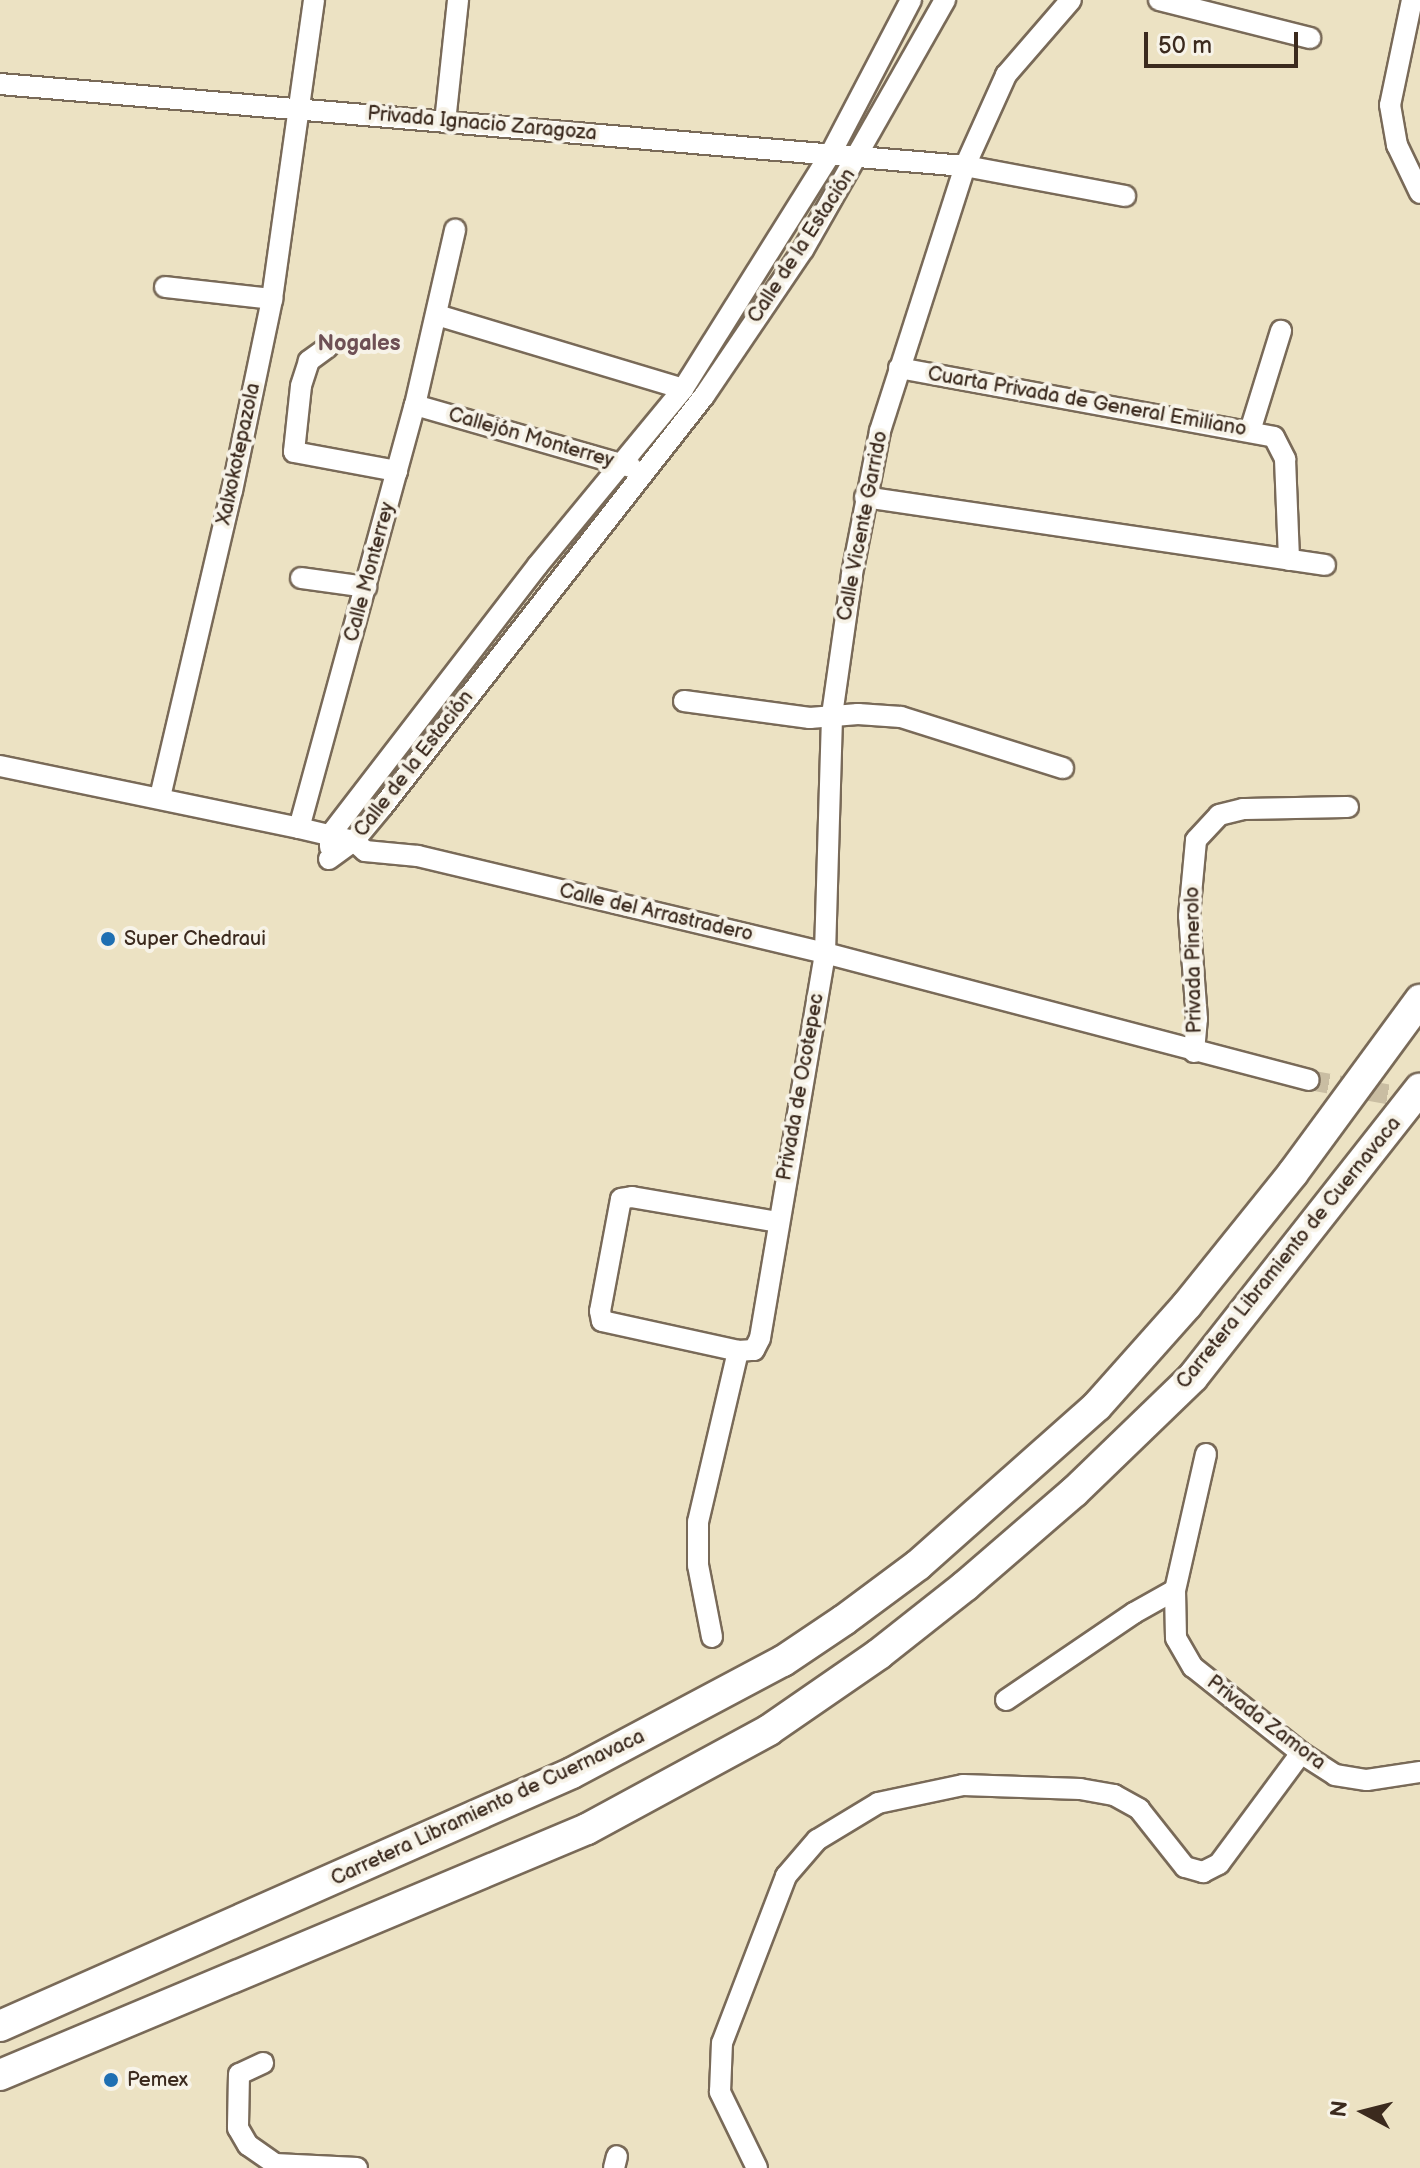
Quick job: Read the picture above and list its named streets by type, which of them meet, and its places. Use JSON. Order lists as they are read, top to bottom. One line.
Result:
{"streets":{"highway":["Carretera Libramiento de Cuernavaca"],"street":["Privada Ignacio Zaragoza","Calle de la Estación","Cuarta Privada de General Emiliano","Callejón Monterrey","Xalxokotepazola","Calle Vicente Garrido","Calle Monterrey","Calle del Arrastradero","Privada Pinerolo","Privada de Ocotepec","Privada Zamora"]},"crossings":[["Privada Ignacio Zaragoza","Calle de la Estación"],["Privada Ignacio Zaragoza","Xalxokotepazola"],["Privada Ignacio Zaragoza","Calle Vicente Garrido"],["Calle de la Estación","Callejón Monterrey"],["Calle de la Estación","Calle del Arrastradero"],["Cuarta Privada de General Emiliano","Calle Vicente Garrido"],["Callejón Monterrey","Calle Monterrey"],["Xalxokotepazola","Calle del Arrastradero"],["Calle Vicente Garrido","Calle del Arrastradero"],["Calle Vicente Garrido","Privada de Ocotepec"],["Calle Monterrey","Calle del Arrastradero"],["Calle del Arrastradero","Privada Pinerolo"],["Calle del Arrastradero","Privada de Ocotepec"]],"districts":["Nogales"],"places":["Super Chedraui","Pemex"],"scale_bar":"50 m","north":"left"}
